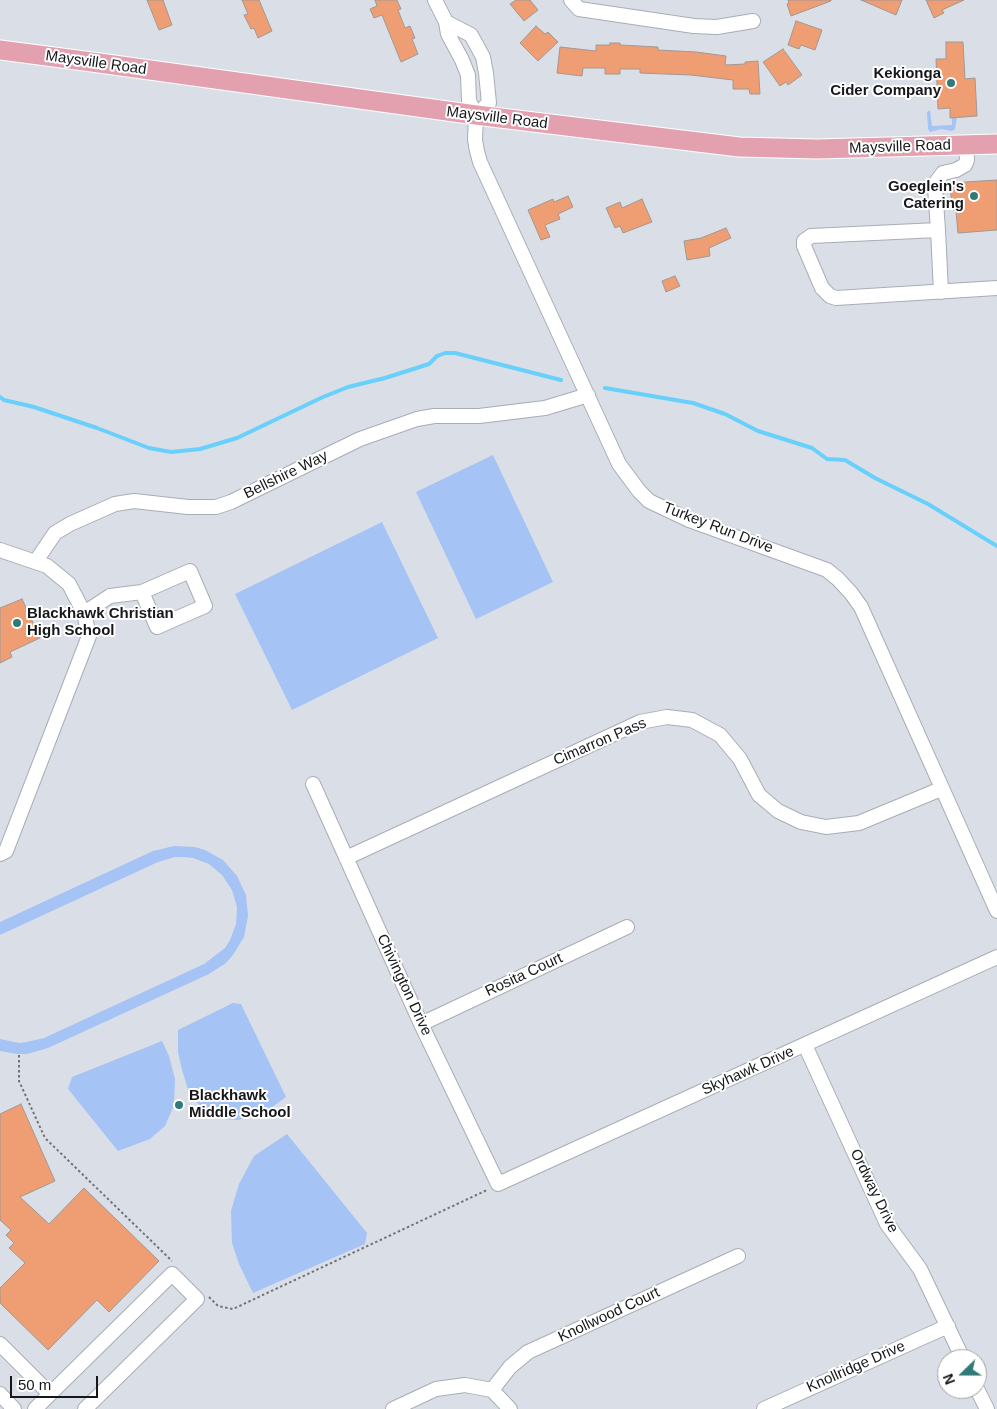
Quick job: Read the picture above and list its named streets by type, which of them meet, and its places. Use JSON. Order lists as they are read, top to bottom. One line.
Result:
{"streets":{"main road":["Maysville Road"],"street":["Bellshire Way","Turkey Run Drive","Cimarron Pass","Rosita Court","Chivington Drive","Skyhawk Drive","Ordway Drive","Knollwood Court","Knollridge Drive"]},"crossings":[["Maysville Road","Turkey Run Drive"],["Bellshire Way","Turkey Run Drive"],["Turkey Run Drive","Cimarron Pass"],["Cimarron Pass","Chivington Drive"],["Rosita Court","Chivington Drive"],["Chivington Drive","Skyhawk Drive"],["Skyhawk Drive","Ordway Drive"],["Ordway Drive","Knollridge Drive"]],"places":["Kekionga Cider Company","Goeglein's Catering","Blackhawk Christian High School","Blackhawk Middle School"],"scale_bar":"50 m","north":"left"}
